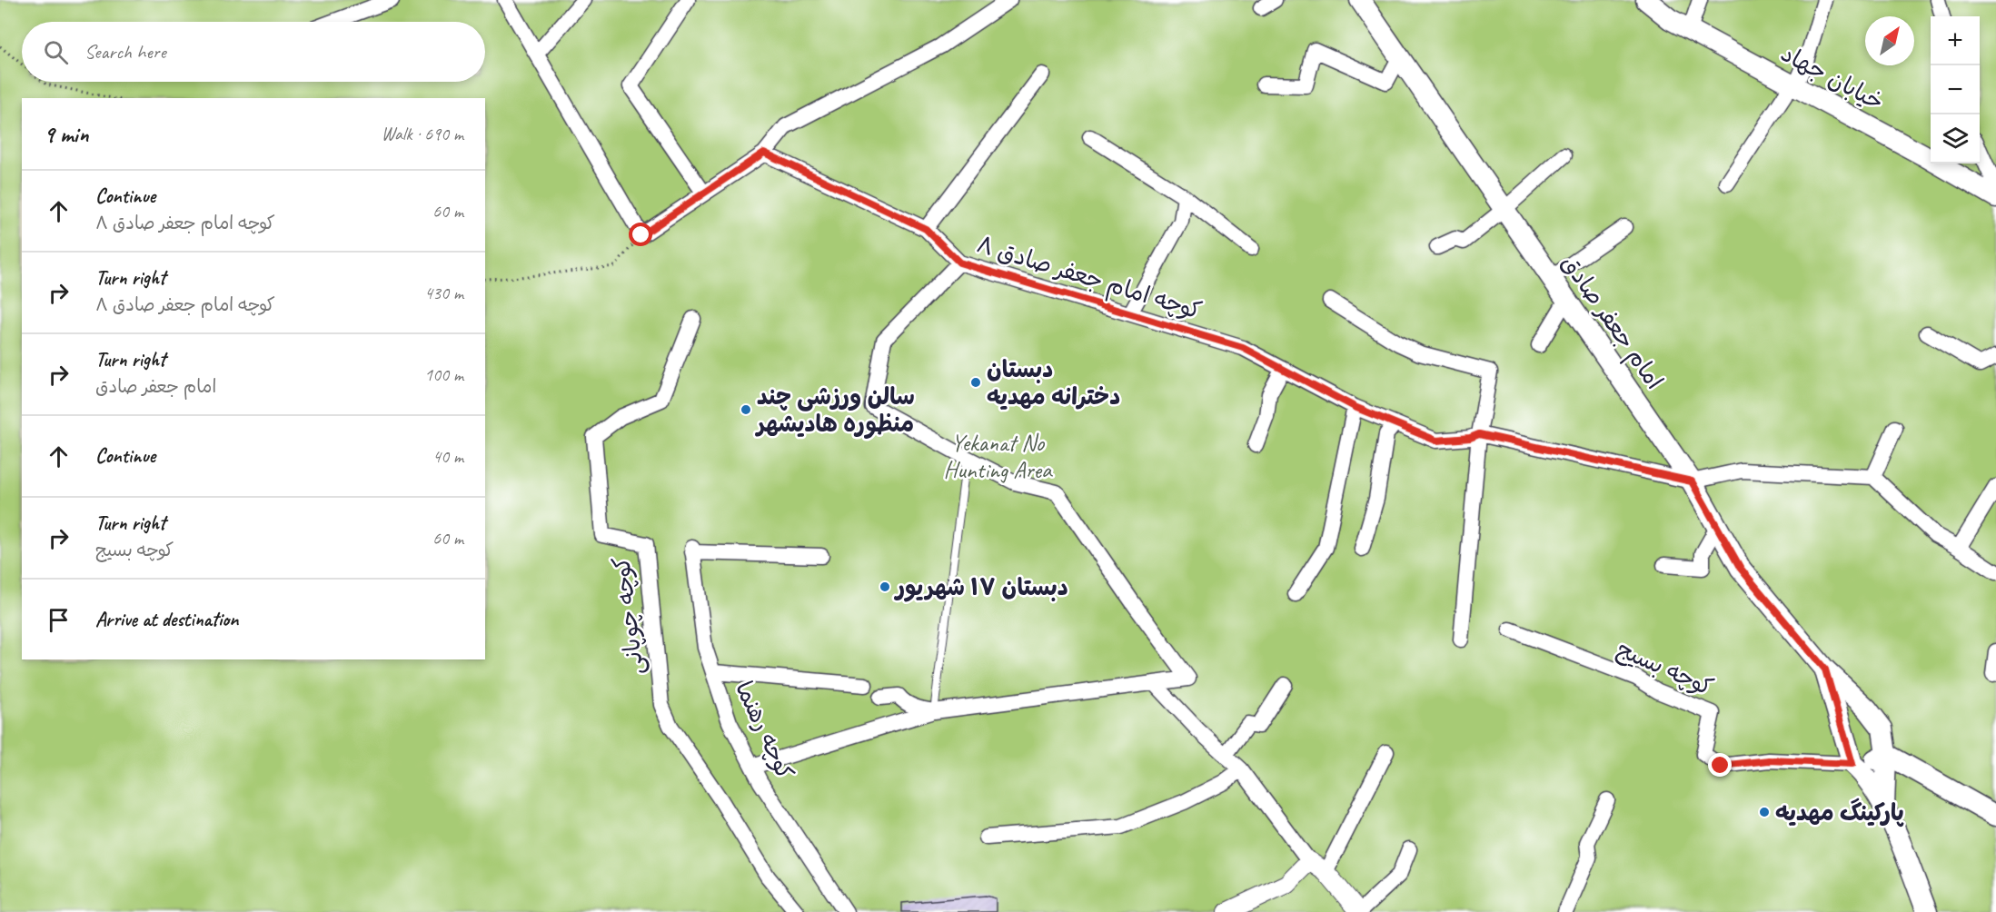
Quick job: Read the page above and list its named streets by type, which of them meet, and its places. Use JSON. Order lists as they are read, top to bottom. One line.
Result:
{"streets":{"main road":["خیابان جهاد","امام جعفر صادق"],"street":["کوچه امام جعفر صادق ۸","کوچه چوپانی","کوچه بسیج","کوچه رهنما"]},"crossings":[["کوچه امام جعفر صادق ۸","امام جعفر صادق"]],"parks":["Yekanat No Hunting Area"],"places":["دبستان دخترانه مهدیه","سالن ورزشی چند منظوره هادیشهر","دبستان ۱۷ شهریور","پارکینگ مهدیه"],"north":"top right","page":{"map_buttons":["+","−"],"search":"Search here","heading":["9 min","Walk · 690 m"],"list":[["Continue","کوچه امام جعفر صادق ۸","60 m"],["Turn right","کوچه امام جعفر صادق ۸","430 m"],["Turn right","امام جعفر صادق","100 m"],["Continue","40 m"],["Turn right","کوچه بسیج","60 m"],"Arrive at destination"]}}
